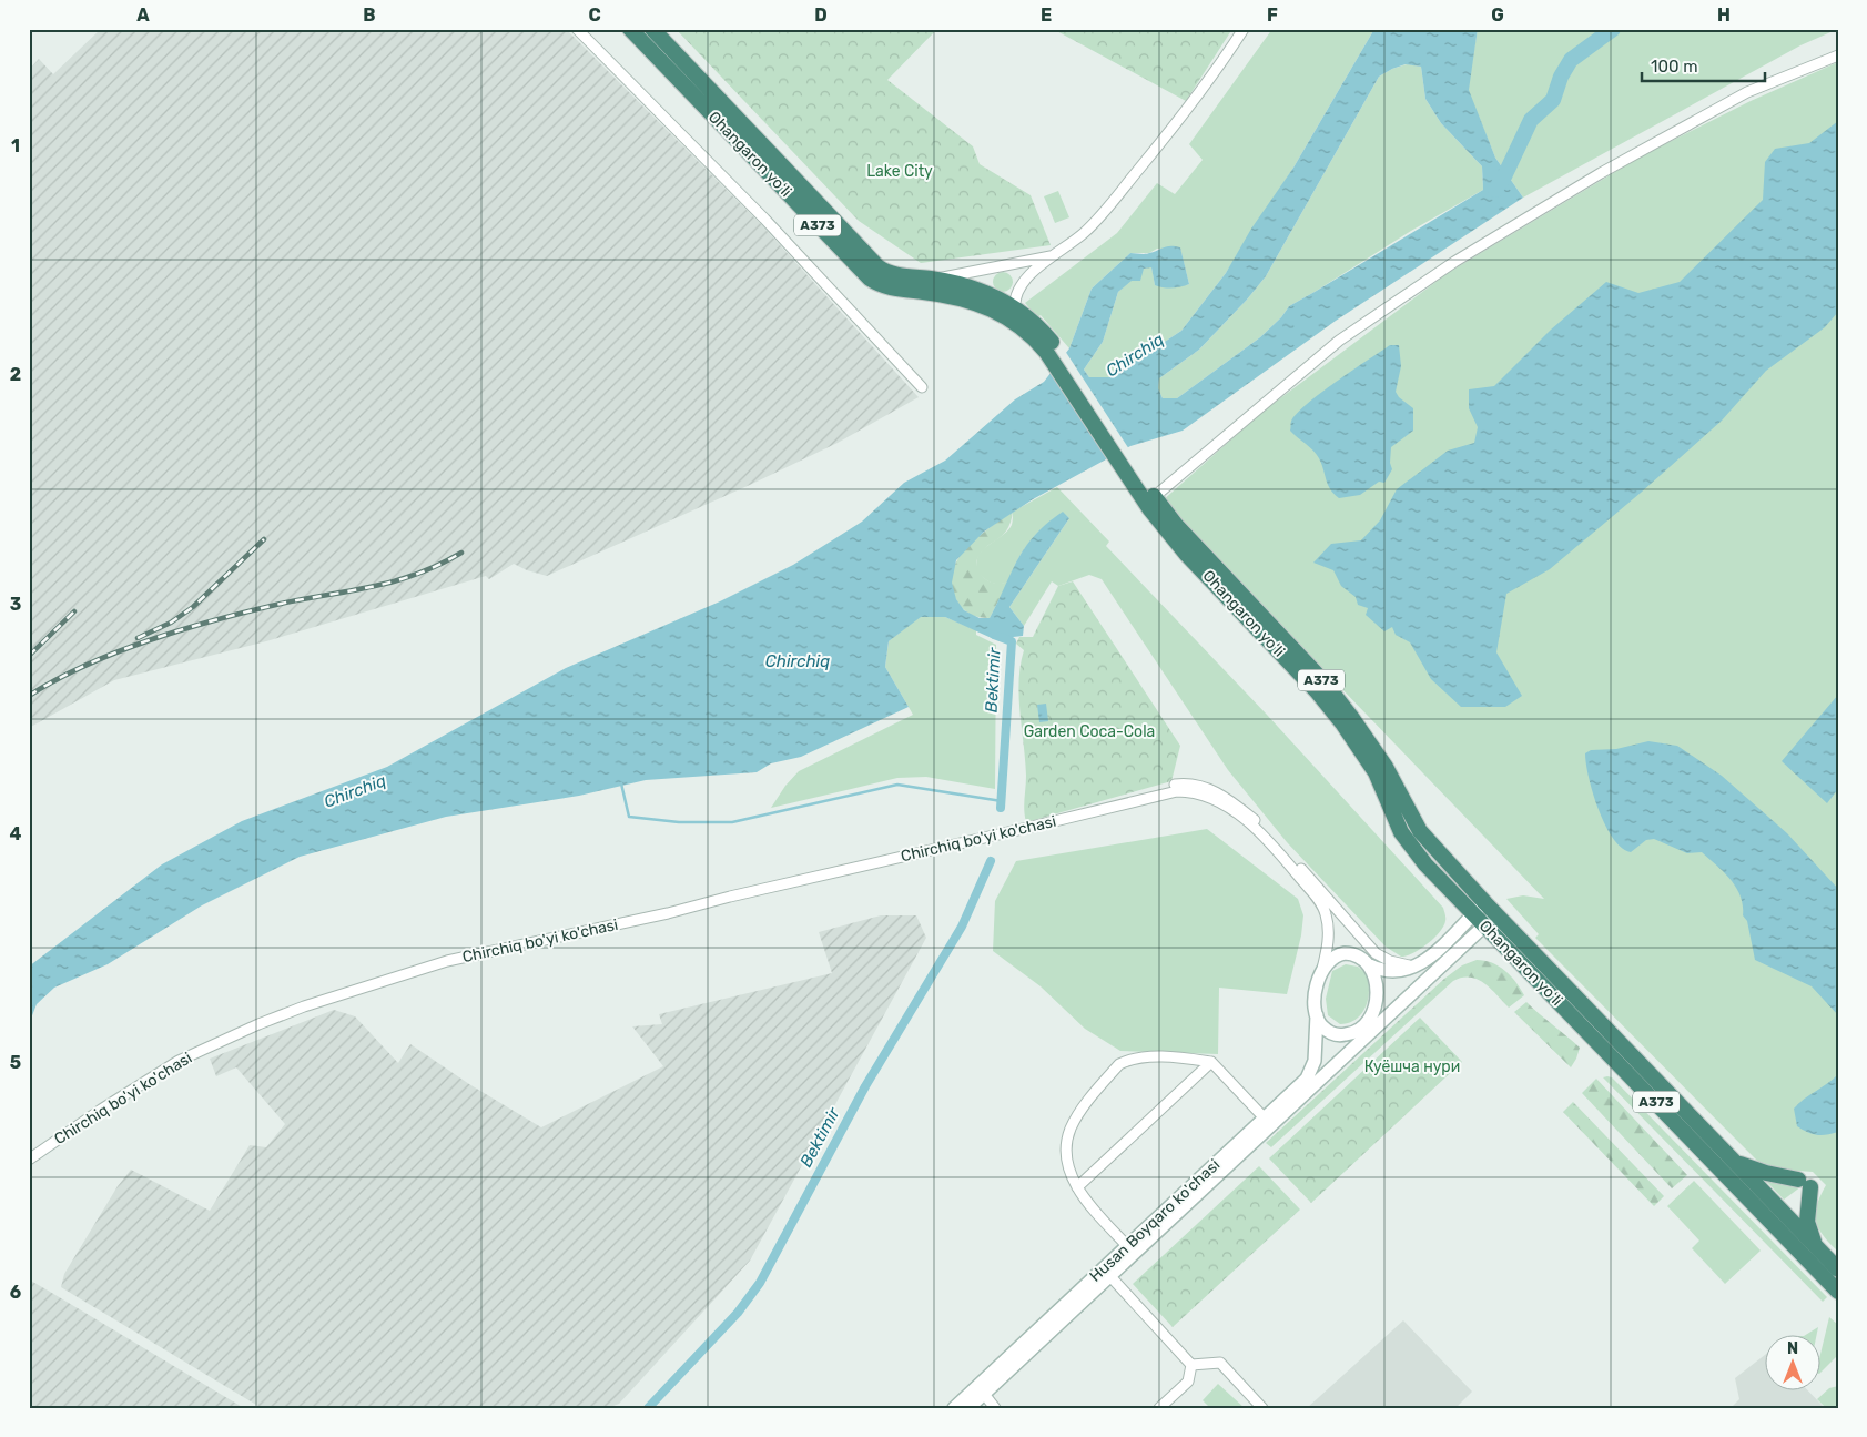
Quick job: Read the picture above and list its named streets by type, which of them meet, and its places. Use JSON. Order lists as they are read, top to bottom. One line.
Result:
{"streets":{"highway":["Ohangaron yoʻli","A373"],"main road":["Husan Boyqaro ko'chasi"],"street":["Chirchiq bo'yi ko'chasi"]},"crossings":[["Ohangaron yoʻli","Husan Boyqaro ko'chasi"],["Chirchiq bo'yi ko'chasi","Husan Boyqaro ko'chasi"]],"water":["Chirchiq","Bektimir"],"parks":["Lake City","Garden Coca-Cola","Куёшча нури"],"scale_bar":"100 m","north":"top","grid":{"columns":["A","B","C","D","E","F","G","H"],"rows":["1","2","3","4","5","6"]}}
